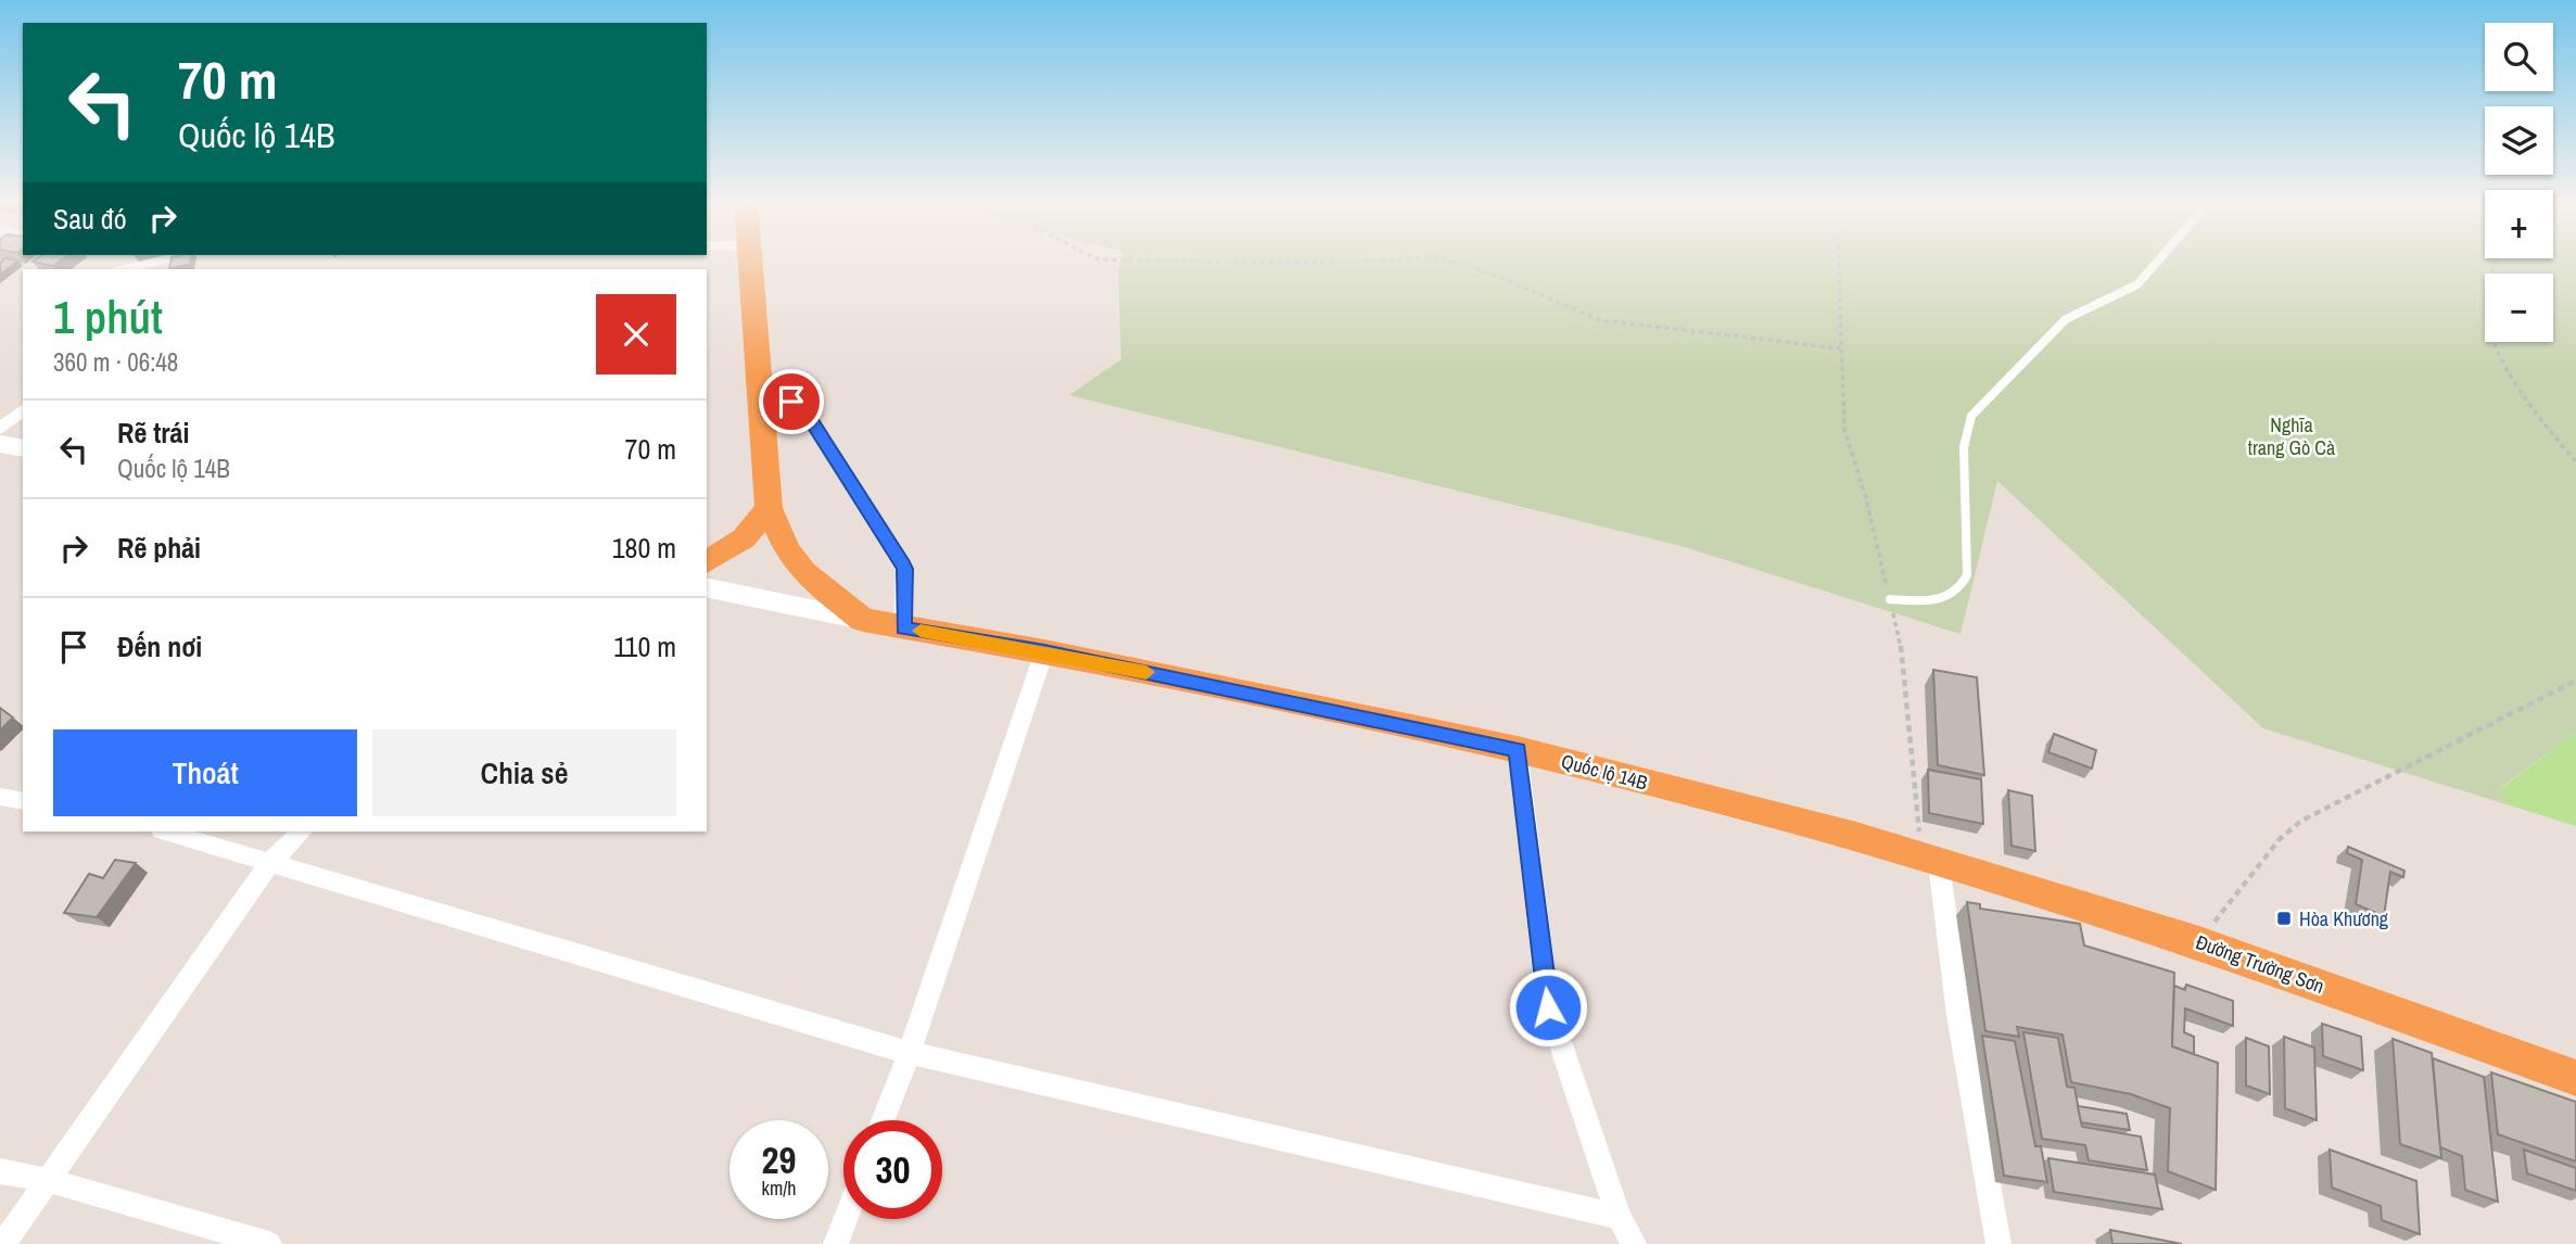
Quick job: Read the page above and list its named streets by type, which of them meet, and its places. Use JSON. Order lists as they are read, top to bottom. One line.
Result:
{"streets":{"highway":["Quốc lộ 14B","Đường Trường Sơn"]},"crossings":[["Quốc lộ 14B","Đường Trường Sơn"]],"parks":["Nghĩa trang Gò Cà"],"places":{"transit":["Hòa Khương"]},"page":{"map_buttons":["+","−"],"turn":["70 m","Quốc lộ 14B"],"then":"Sau đó","heading":["1 phút","360 m · 06:48"],"list":[{"name":"Rẽ trái","note":"Quốc lộ 14B","value":"70 m"},{"name":"Rẽ phải","value":"180 m"},{"name":"Đến nơi","value":"110 m"}],"buttons":["Thoát","Chia sẻ"],"speed":"29 km/h","limit":"30"}}
